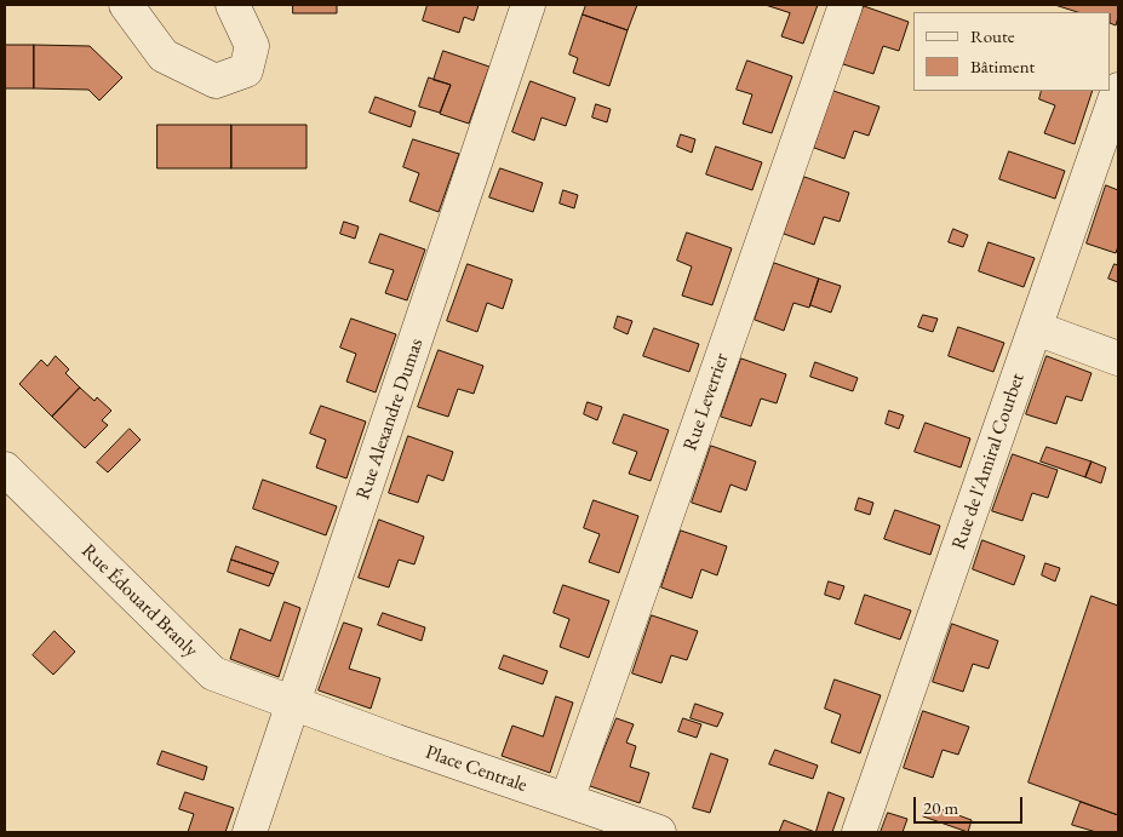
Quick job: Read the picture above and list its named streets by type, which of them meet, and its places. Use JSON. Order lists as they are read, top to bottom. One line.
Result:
{"streets":{"street":["Rue Leverrier","Rue Alexandre Dumas","Rue de l'Amiral Courbet","Rue Édouard Branly","Place Centrale"]},"crossings":[["Rue Leverrier","Place Centrale"],["Rue Alexandre Dumas","Rue Édouard Branly"],["Rue Alexandre Dumas","Place Centrale"],["Rue Édouard Branly","Place Centrale"]],"legend":["Route","Bâtiment"],"scale_bar":"20 m"}
